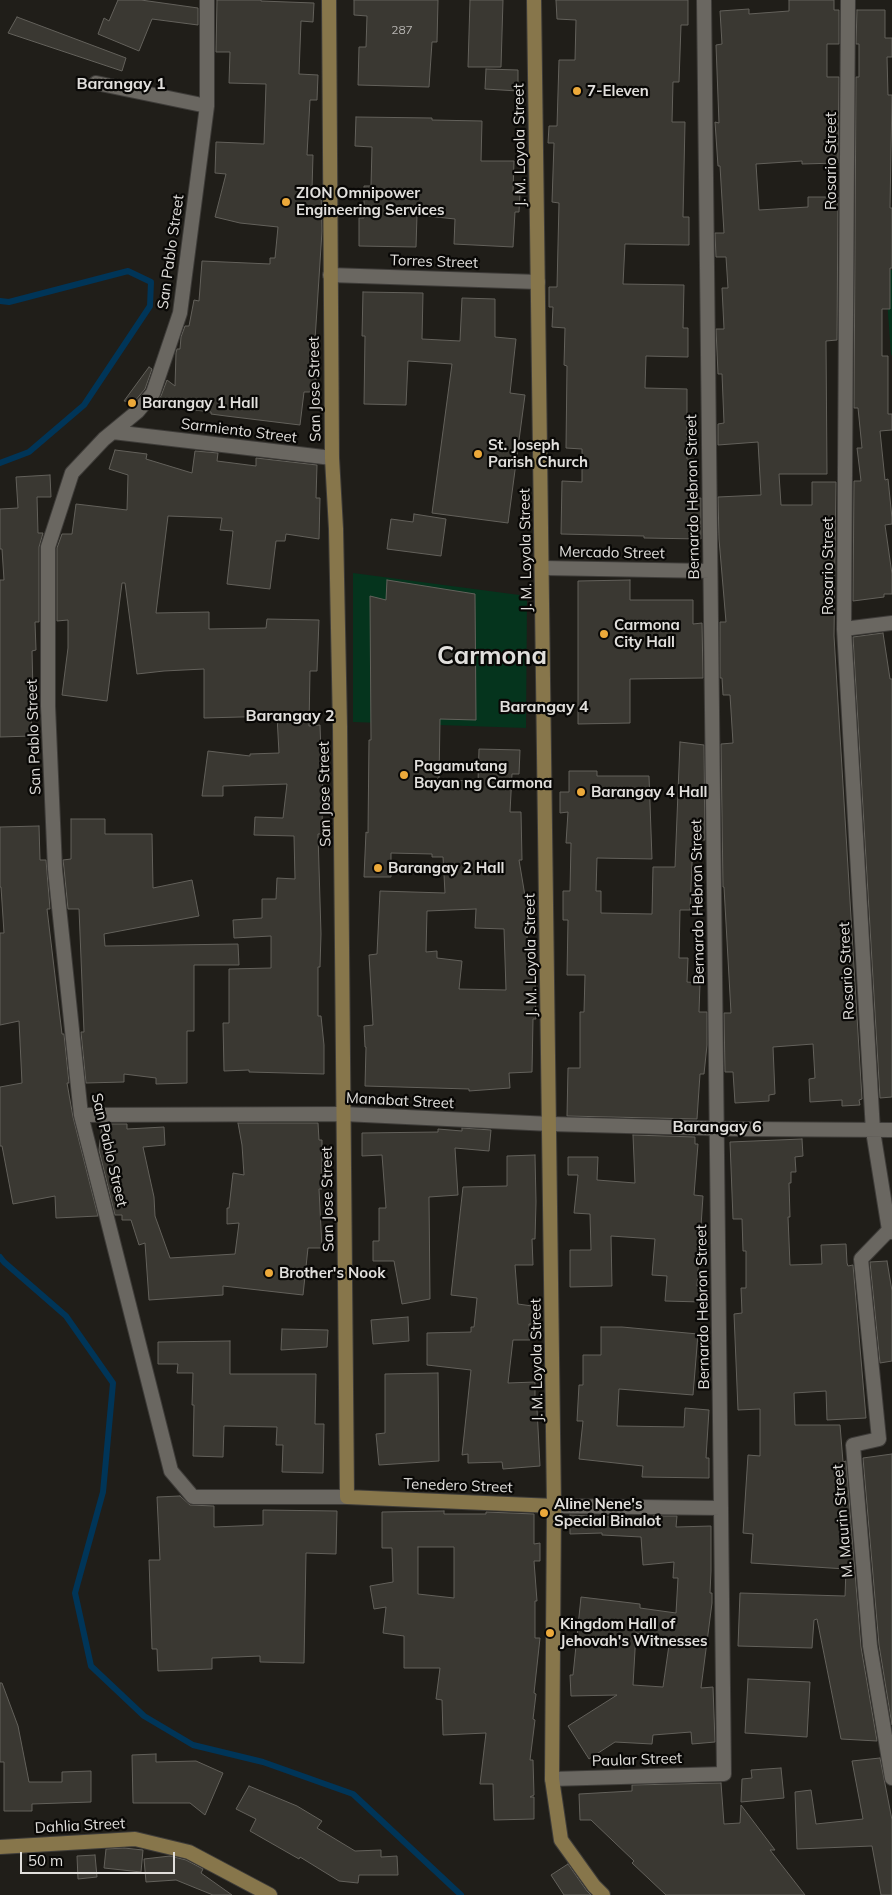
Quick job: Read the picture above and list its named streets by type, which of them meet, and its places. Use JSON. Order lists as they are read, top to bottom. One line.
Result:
{"streets":{"main road":["J. M. Loyola Street","San Jose Street","Tenedero Street","Dahlia Street"],"street":["Rosario Street","San Pablo Street","Torres Street","Sarmiento Street","Bernardo Hebron Street","Mercado Street","Manabat Street","M. Maurin Street","Paular Street"]},"crossings":[["J. M. Loyola Street","Torres Street"],["J. M. Loyola Street","Mercado Street"],["J. M. Loyola Street","Manabat Street"],["J. M. Loyola Street","Tenedero Street"],["J. M. Loyola Street","Paular Street"],["Rosario Street","Manabat Street"],["Rosario Street","M. Maurin Street"],["San Pablo Street","Sarmiento Street"],["San Pablo Street","Manabat Street"],["San Pablo Street","Tenedero Street"],["Torres Street","San Jose Street"],["San Jose Street","Sarmiento Street"],["San Jose Street","Manabat Street"],["San Jose Street","Tenedero Street"],["Bernardo Hebron Street","Mercado Street"],["Bernardo Hebron Street","Manabat Street"],["Bernardo Hebron Street","Tenedero Street"],["Bernardo Hebron Street","Paular Street"]],"districts":["Barangay 1","Carmona","Barangay 4","Barangay 2","Barangay 6"],"places":["7-Eleven","ZION Omnipower Engineering Services","Barangay 1 Hall","St. Joseph Parish Church","Carmona City Hall","Pagamutang Bayan ng Carmona","Barangay 4 Hall","Barangay 2 Hall","Brother's Nook","Aline Nene's Special Binalot","Kingdom Hall of Jehovah's Witnesses"],"house_numbers":["287"],"scale_bar":"50 m"}
